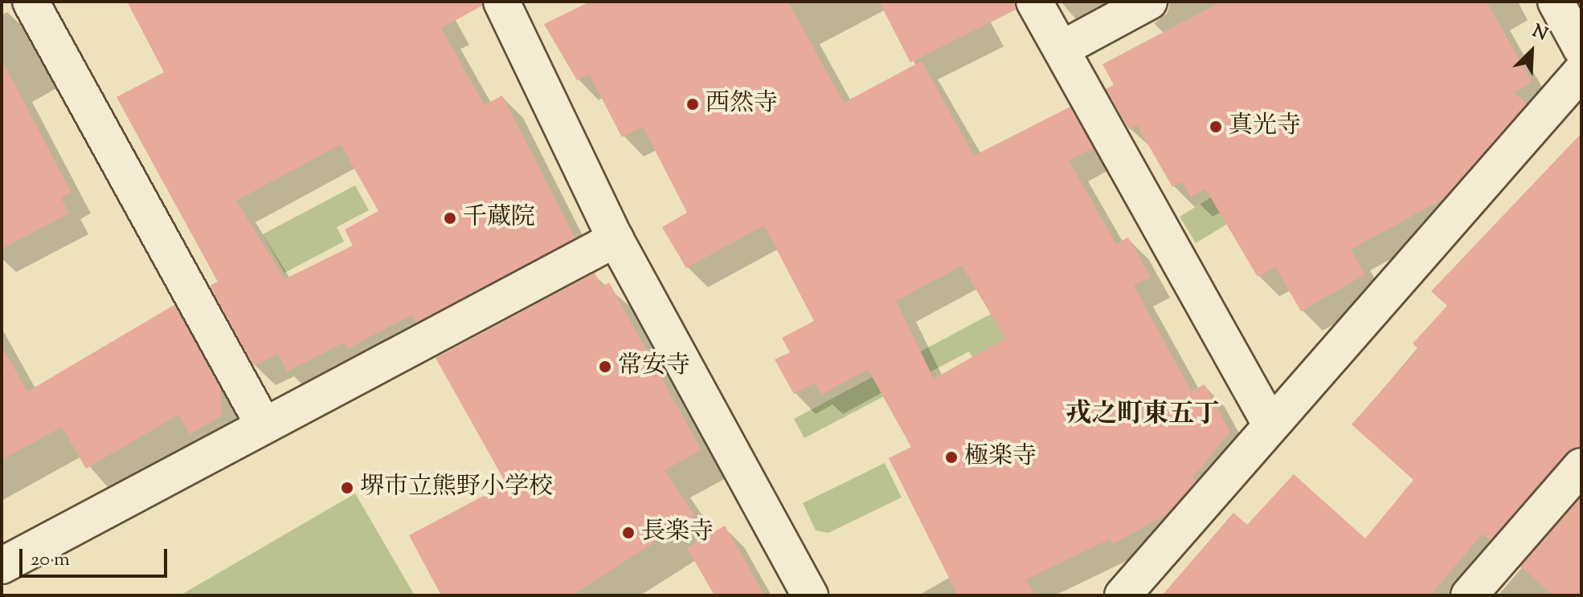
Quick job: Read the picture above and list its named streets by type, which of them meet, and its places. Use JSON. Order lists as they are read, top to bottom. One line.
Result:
{"districts":["戎之町東五丁"],"places":["西然寺","真光寺","千蔵院","常安寺","極楽寺","堺市立熊野小学校","長楽寺"],"scale_bar":"20 m","north":"top right"}
